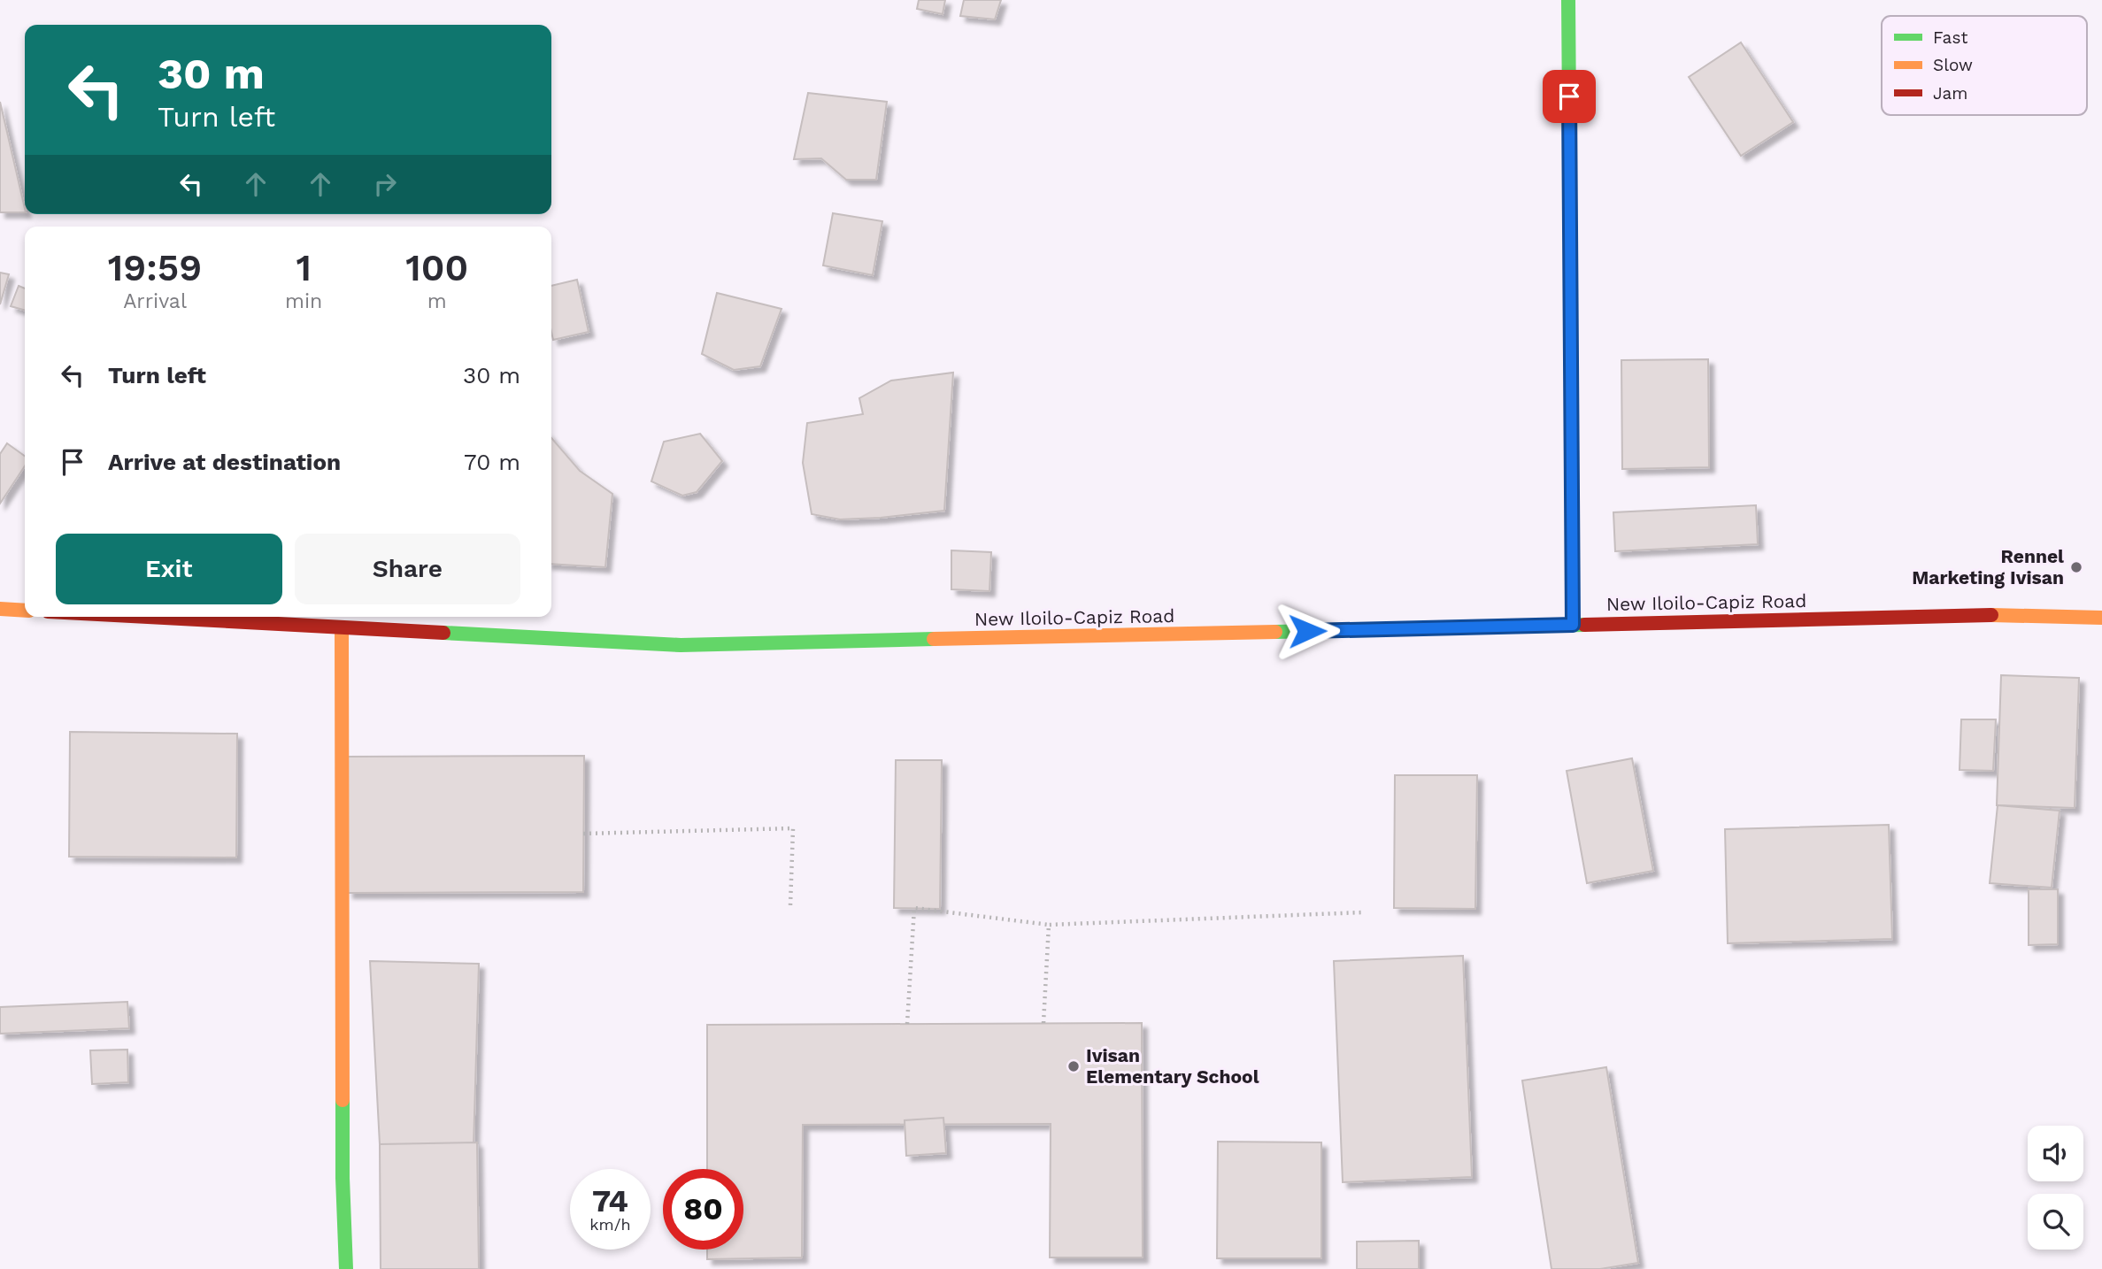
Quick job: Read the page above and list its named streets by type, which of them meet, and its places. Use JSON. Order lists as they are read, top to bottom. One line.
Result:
{"streets":{"main road":["New Iloilo-Capiz Road"]},"places":["Rennel Marketing Ivisan","Ivisan Elementary School"],"legend":["Fast","Slow","Jam"],"page":{"turn":["30 m","Turn left"],"eta":["19:59","Arrival","1","min","100","m"],"list":[{"name":"Turn left","value":"30 m"},{"name":"Arrive at destination","value":"70 m"}],"buttons":["Exit","Share"],"speed":"74 km/h","limit":"80"}}
